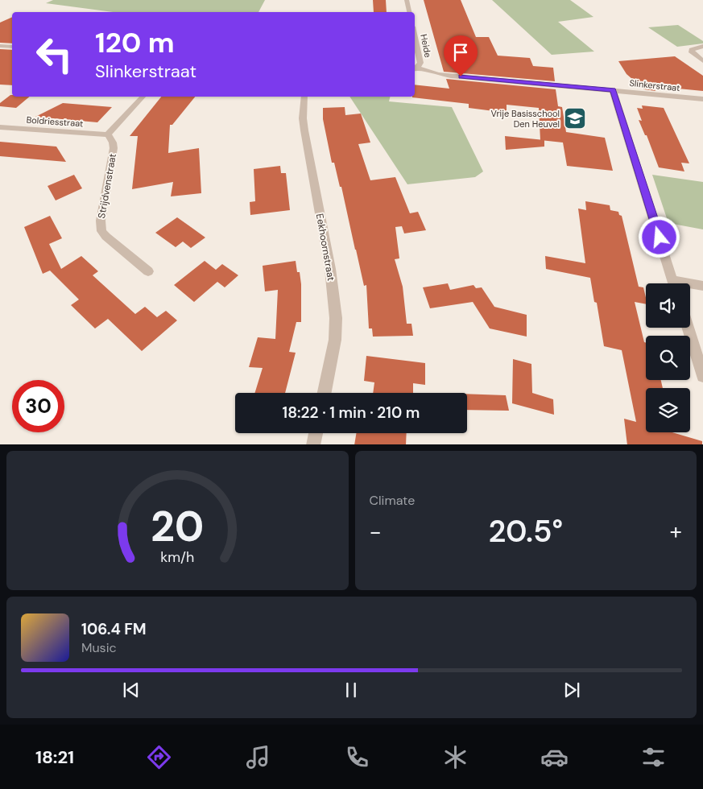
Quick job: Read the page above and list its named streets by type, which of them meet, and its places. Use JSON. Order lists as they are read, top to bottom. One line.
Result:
{"streets":{"street":["Heide","Slinkerstraat","Boldriesstraat","Strijdvenstraat","Eekhoornstraat"]},"crossings":[["Heide","Slinkerstraat"],["Boldriesstraat","Strijdvenstraat"]],"places":{"school or university":["Vrije Basisschool Den Heuvel"]},"page":{"turn":["120 m","Slinkerstraat"],"limit":"30","trip":"18:22 · 1 min · 210 m","tile":"Climate","heat":["−","20.5°","+"],"song":["106.4 FM","Music"],"tabs":"18:21","gauge":["20","km/h"]}}
